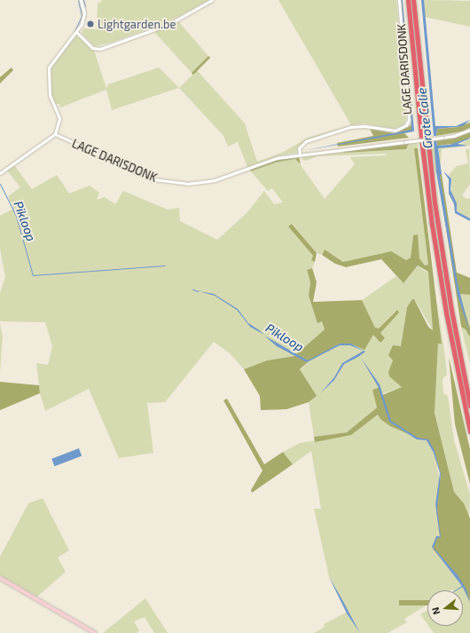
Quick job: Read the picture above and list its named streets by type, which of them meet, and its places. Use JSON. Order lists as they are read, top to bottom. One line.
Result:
{"streets":{"street":["LAGE DARISDONK"]},"water":["Grote Calie","Pikloop"],"places":["Lightgarden.be"],"north":"left"}
